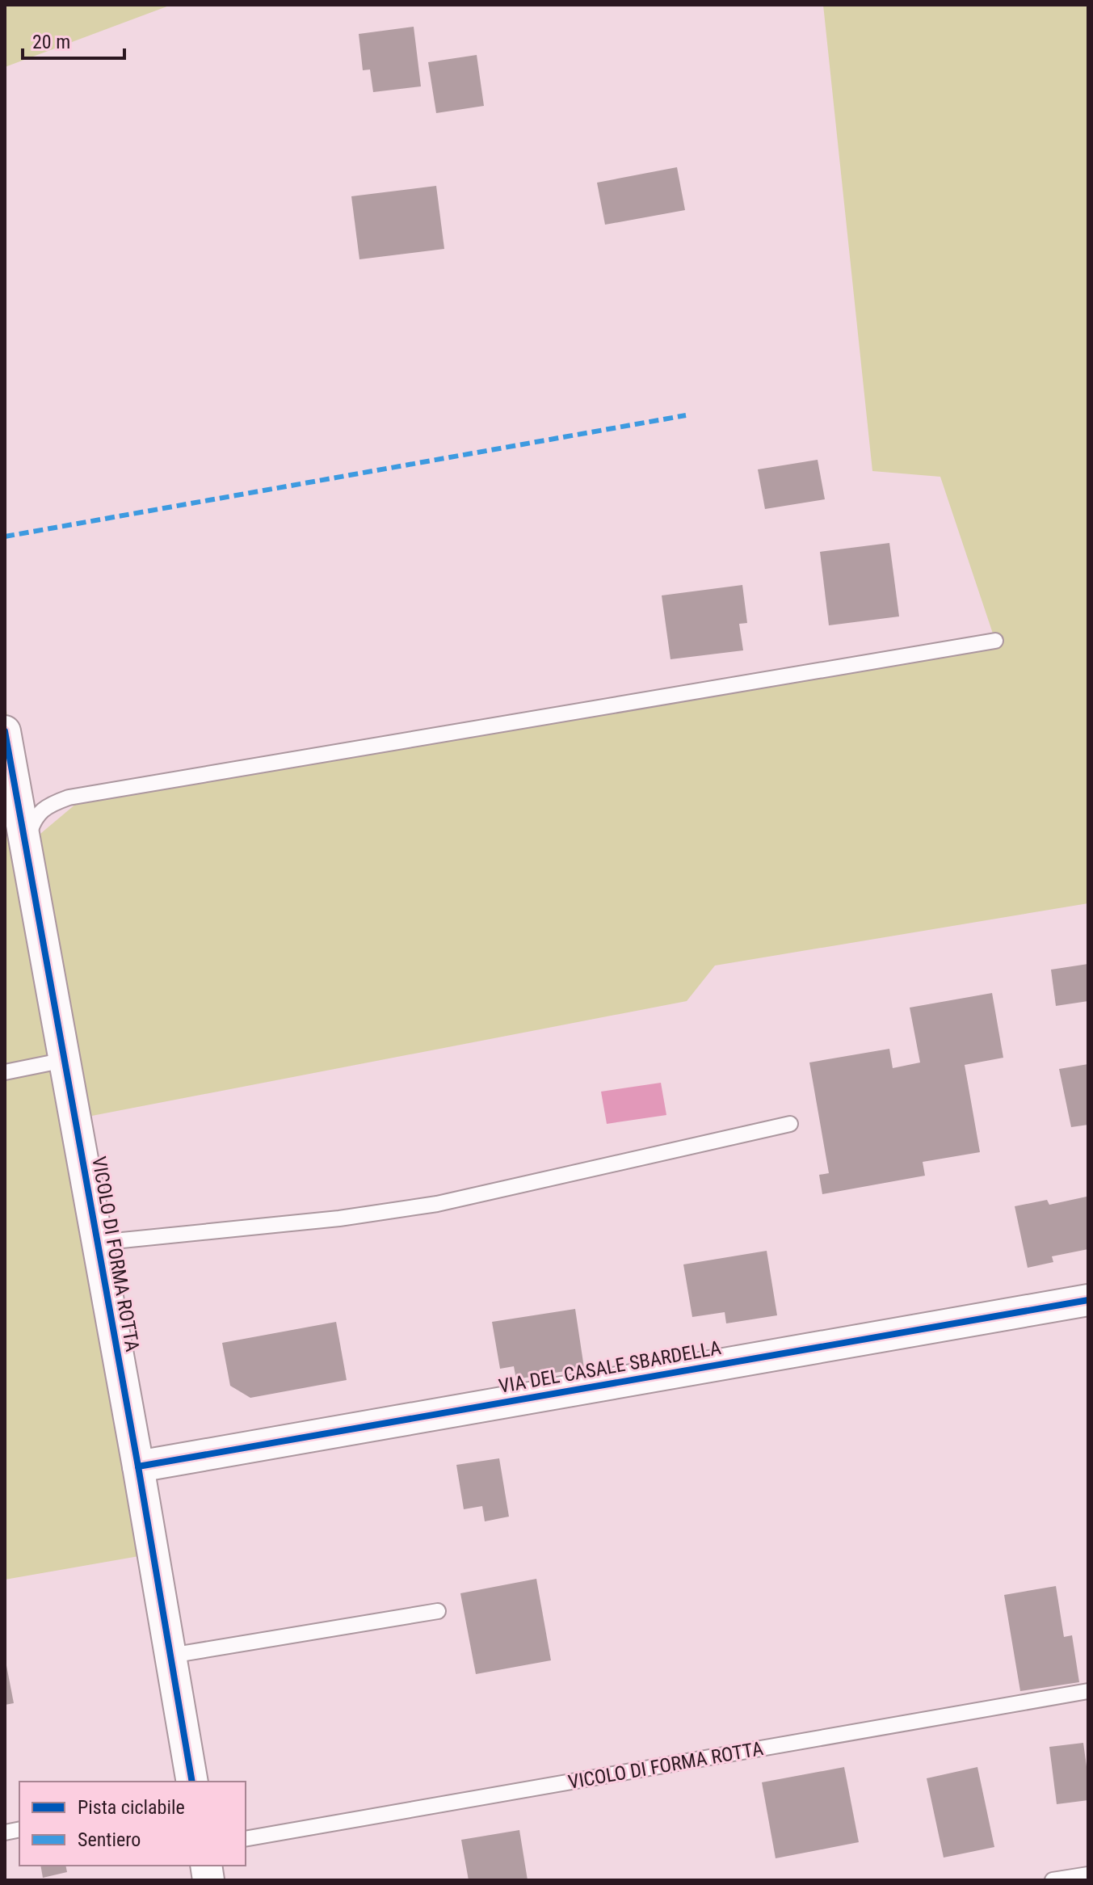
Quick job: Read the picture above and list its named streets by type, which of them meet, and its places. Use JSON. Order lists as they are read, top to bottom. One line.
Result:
{"streets":{"street":["VICOLO DI FORMA ROTTA","VIA DEL CASALE SBARDELLA"]},"crossings":[["VICOLO DI FORMA ROTTA","VIA DEL CASALE SBARDELLA"]],"legend":["Pista ciclabile","Sentiero"],"scale_bar":"20 m"}
